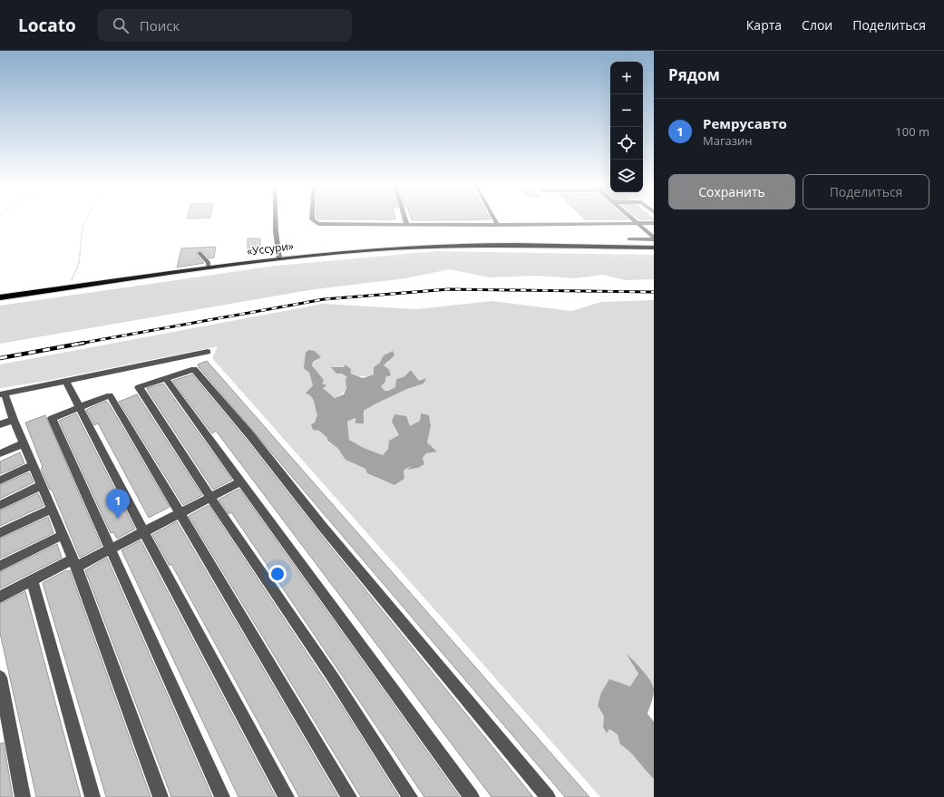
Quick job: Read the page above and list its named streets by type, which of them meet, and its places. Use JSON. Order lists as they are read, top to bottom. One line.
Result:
{"streets":{"highway":["«Уссури»"]},"page":{"header":"Locato","search":"Поиск","nav":["Карта","Слои","Поделиться"],"heading":"Рядом","map_buttons":["+","−"],"list":[{"mark":"1","name":"Ремрусавто","note":"Магазин","value":"100 m"}],"buttons":["Сохранить","Поделиться"],"pins":"1"}}
